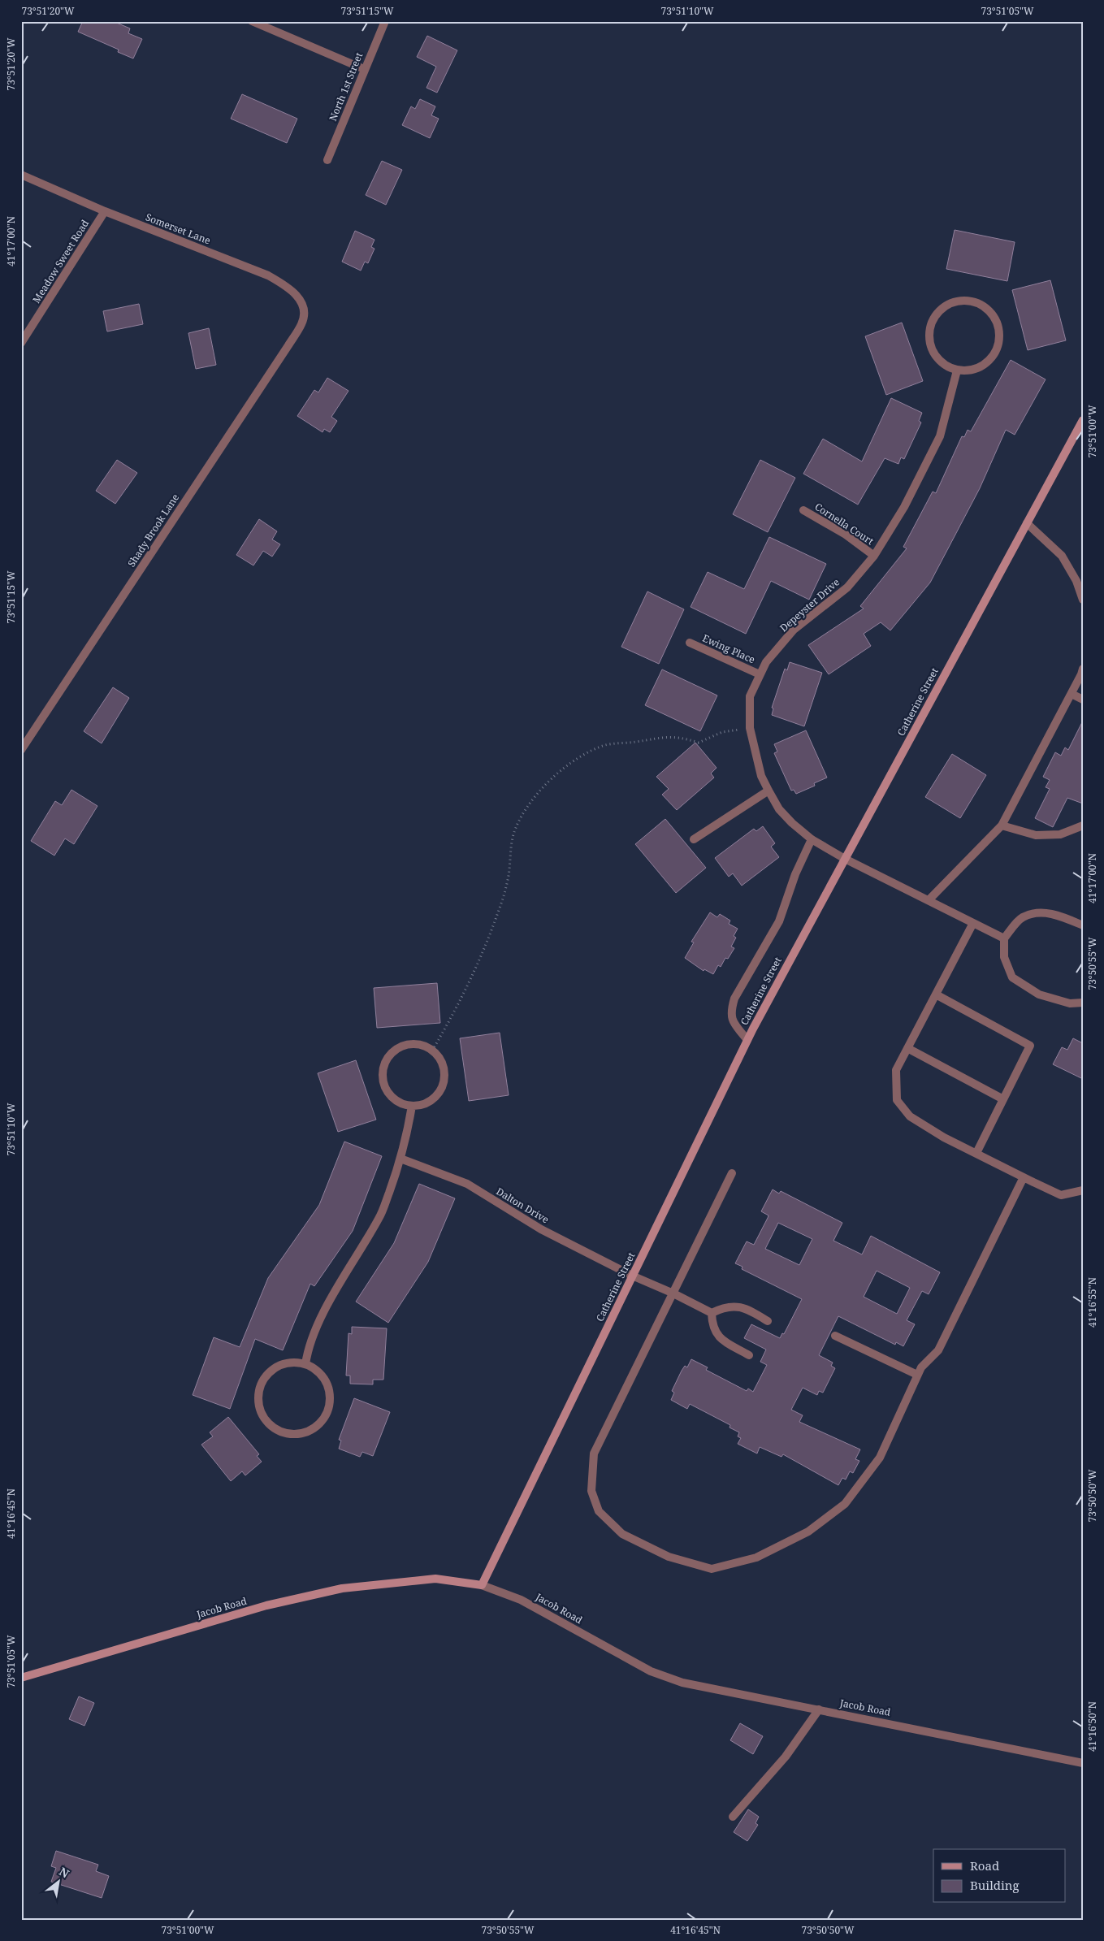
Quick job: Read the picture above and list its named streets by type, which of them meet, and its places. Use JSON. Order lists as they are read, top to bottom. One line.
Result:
{"streets":{"street":["North 1st Street","Somerset Lane","Meadow Sweet Road","Cornella Court","Shady Brook Lane","Depeyster Drive","Ewing Place","Catherine Street","Dalton Drive","Jacob Road"]},"crossings":[["Somerset Lane","Meadow Sweet Road"],["Somerset Lane","Shady Brook Lane"],["Cornella Court","Depeyster Drive"],["Depeyster Drive","Ewing Place"],["Depeyster Drive","Catherine Street"],["Catherine Street","Dalton Drive"],["Catherine Street","Jacob Road"]],"legend":["Road","Building"],"north":"top right","coordinates":["73°51'20\"W","73°51'15\"W","73°51'10\"W","73°51'05\"W","41°17'00\"N","73°51'00\"W","73°50'55\"W","41°16'55\"N","73°50'50\"W","41°16'45\"N","41°16'50\"N"]}
